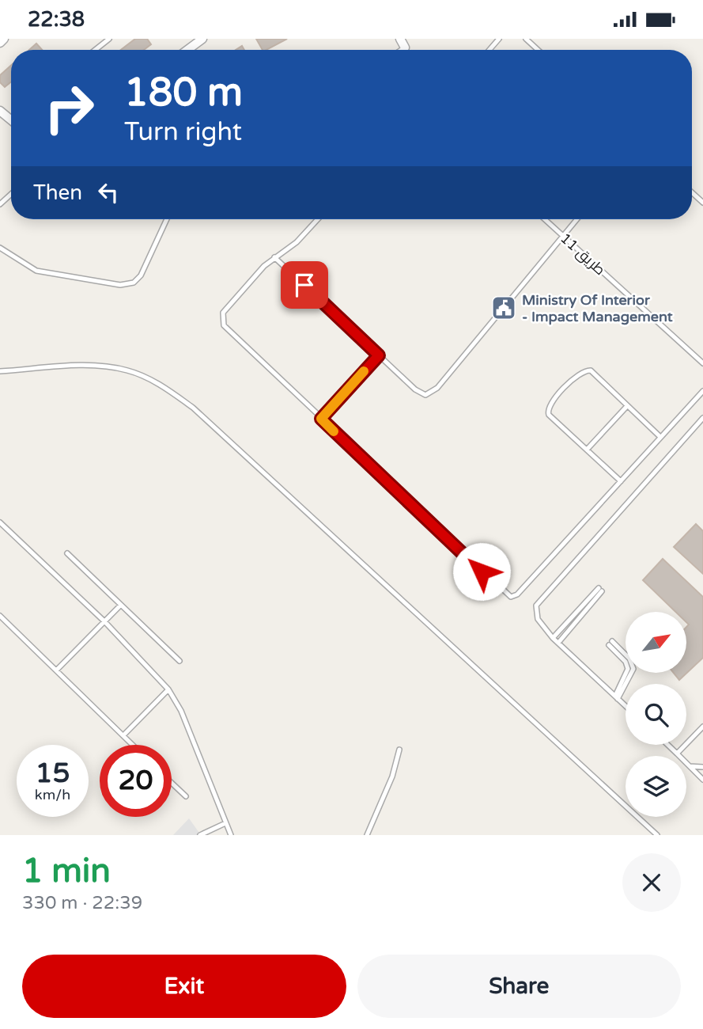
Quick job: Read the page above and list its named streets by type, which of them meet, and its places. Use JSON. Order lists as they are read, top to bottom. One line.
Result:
{"streets":{"lane":["طريق 11"]},"places":{"public building":["Ministry Of Interior - Impact Management"]},"north":"top right","page":{"status":"22:38","turn":["180 m","Turn right"],"then":"Then","speed":"15 km/h","limit":"20","heading":["1 min","330 m · 22:39"],"buttons":["Exit","Share"]}}
